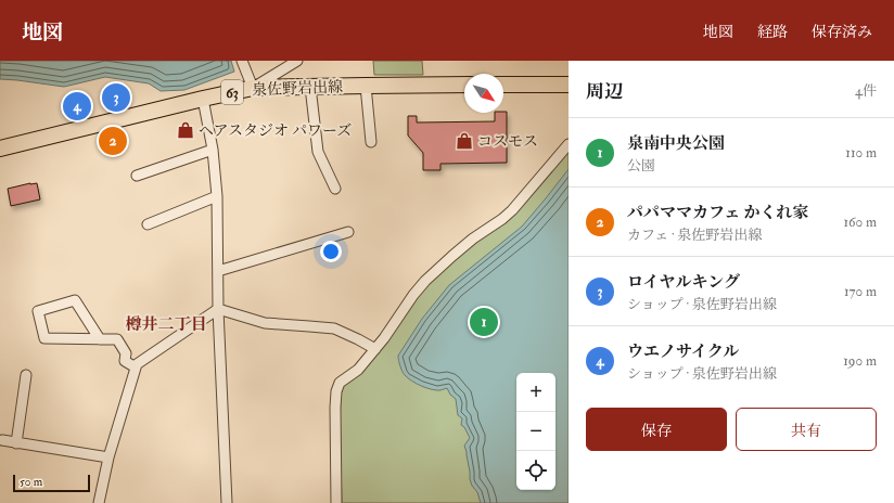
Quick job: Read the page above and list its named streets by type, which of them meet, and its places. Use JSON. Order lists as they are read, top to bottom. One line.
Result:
{"streets":{"main road":["泉佐野岩出線","63"]},"districts":["樽井二丁目"],"places":{"shop":["ヘアスタジオ パワーズ","コスモス"]},"scale_bar":"50 m","north":"bottom right","page":{"header":"地図","nav":["地図","経路","保存済み"],"heading":["周辺","4件"],"pins":["3","4","2","1"],"list":[{"mark":"1","name":"泉南中央公園","note":"公園","value":"110 m"},{"mark":"2","name":"パパママカフェ かくれ家","note":"カフェ · 泉佐野岩出線","value":"160 m"},{"mark":"3","name":"ロイヤルキング","note":"ショップ · 泉佐野岩出線","value":"170 m"},{"mark":"4","name":"ウエノサイクル","note":"ショップ · 泉佐野岩出線","value":"190 m"}],"map_buttons":["+","−"],"buttons":["保存","共有"],"scale":"50 m"}}
